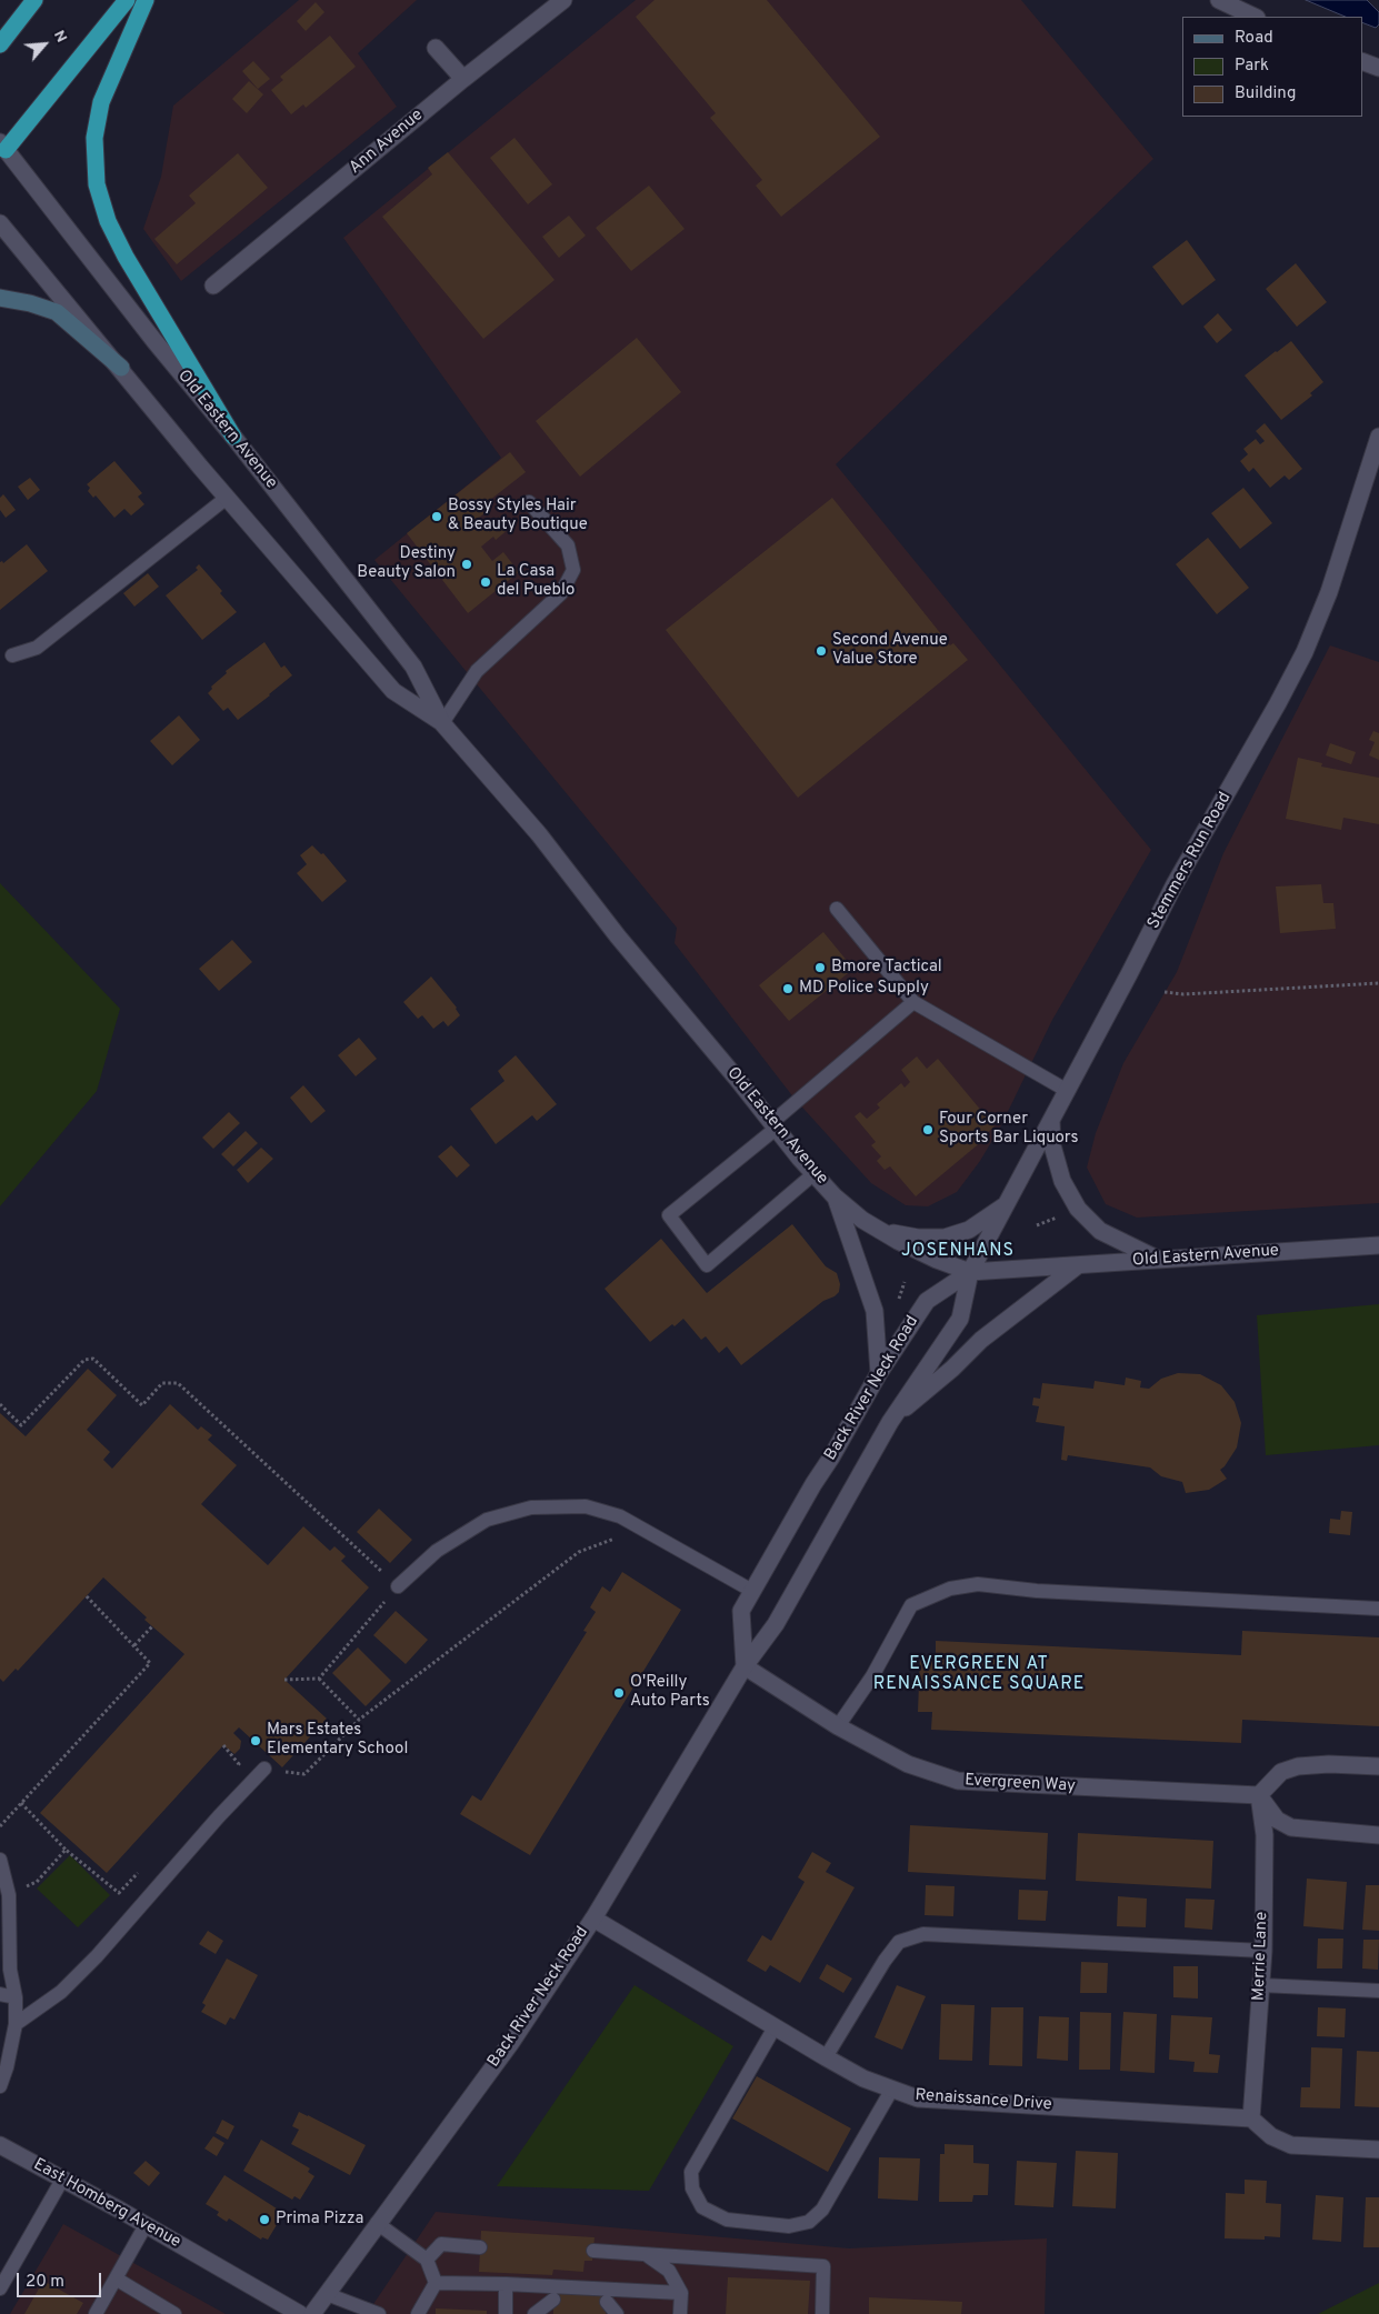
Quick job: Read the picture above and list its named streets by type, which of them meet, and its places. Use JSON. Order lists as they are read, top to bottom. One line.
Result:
{"streets":{"street":["Ann Avenue","Old Eastern Avenue","Stemmers Run Road","Back River Neck Road","Evergreen Way","Merrie Lane","Renaissance Drive","East Homberg Avenue"]},"crossings":[["Old Eastern Avenue","Stemmers Run Road"],["Old Eastern Avenue","Back River Neck Road"],["Stemmers Run Road","Back River Neck Road"],["Back River Neck Road","Evergreen Way"],["Back River Neck Road","Renaissance Drive"],["Evergreen Way","Merrie Lane"],["Merrie Lane","Renaissance Drive"]],"districts":["JOSENHANS","EVERGREEN AT RENAISSANCE SQUARE"],"places":["Bossy Styles Hair & Beauty Boutique","Destiny Beauty Salon","La Casa del Pueblo","Second Avenue Value Store","Bmore Tactical","MD Police Supply","Four Corner Sports Bar Liquors","O'Reilly Auto Parts","Mars Estates Elementary School","Prima Pizza"],"legend":["Road","Park","Building"],"scale_bar":"20 m","north":"top right"}
